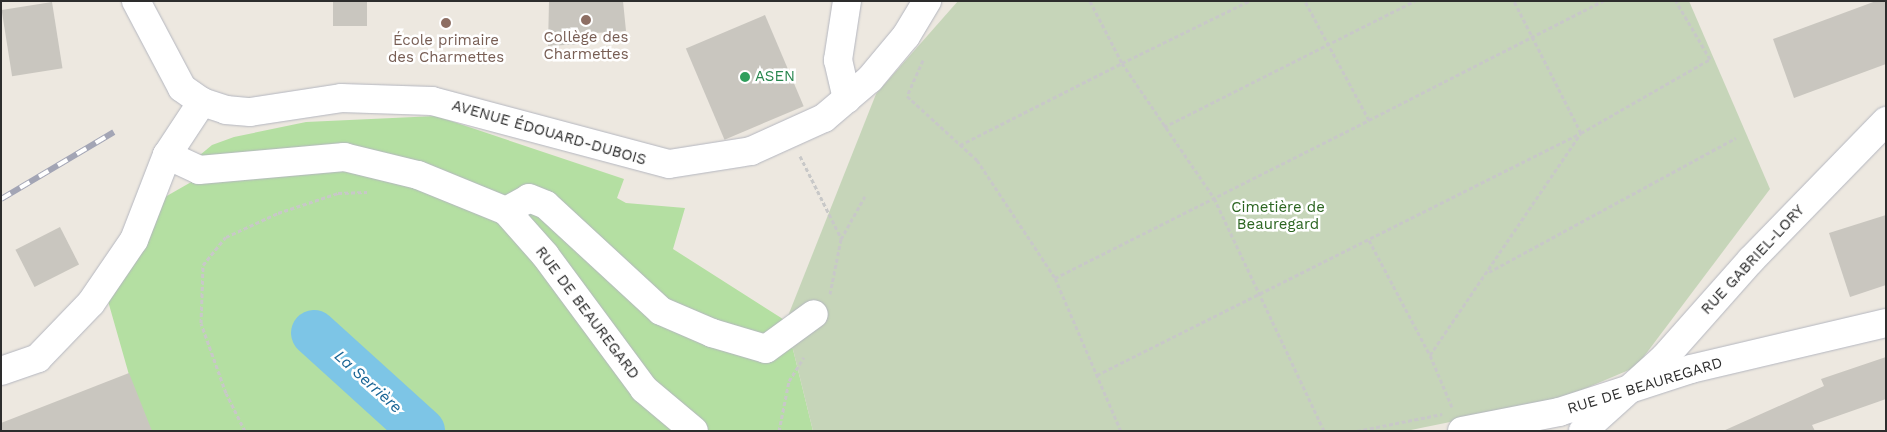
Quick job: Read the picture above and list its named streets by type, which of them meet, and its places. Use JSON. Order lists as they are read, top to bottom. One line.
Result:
{"streets":{"street":["AVENUE ÉDOUARD-DUBOIS","RUE GABRIEL-LORY","RUE DE BEAUREGARD"]},"crossings":[["RUE GABRIEL-LORY","RUE DE BEAUREGARD"]],"water":["La Serrière"],"parks":["Cimetière de Beauregard"],"places":["Collège des Charmettes","École primaire des Charmettes","ASEN"]}
